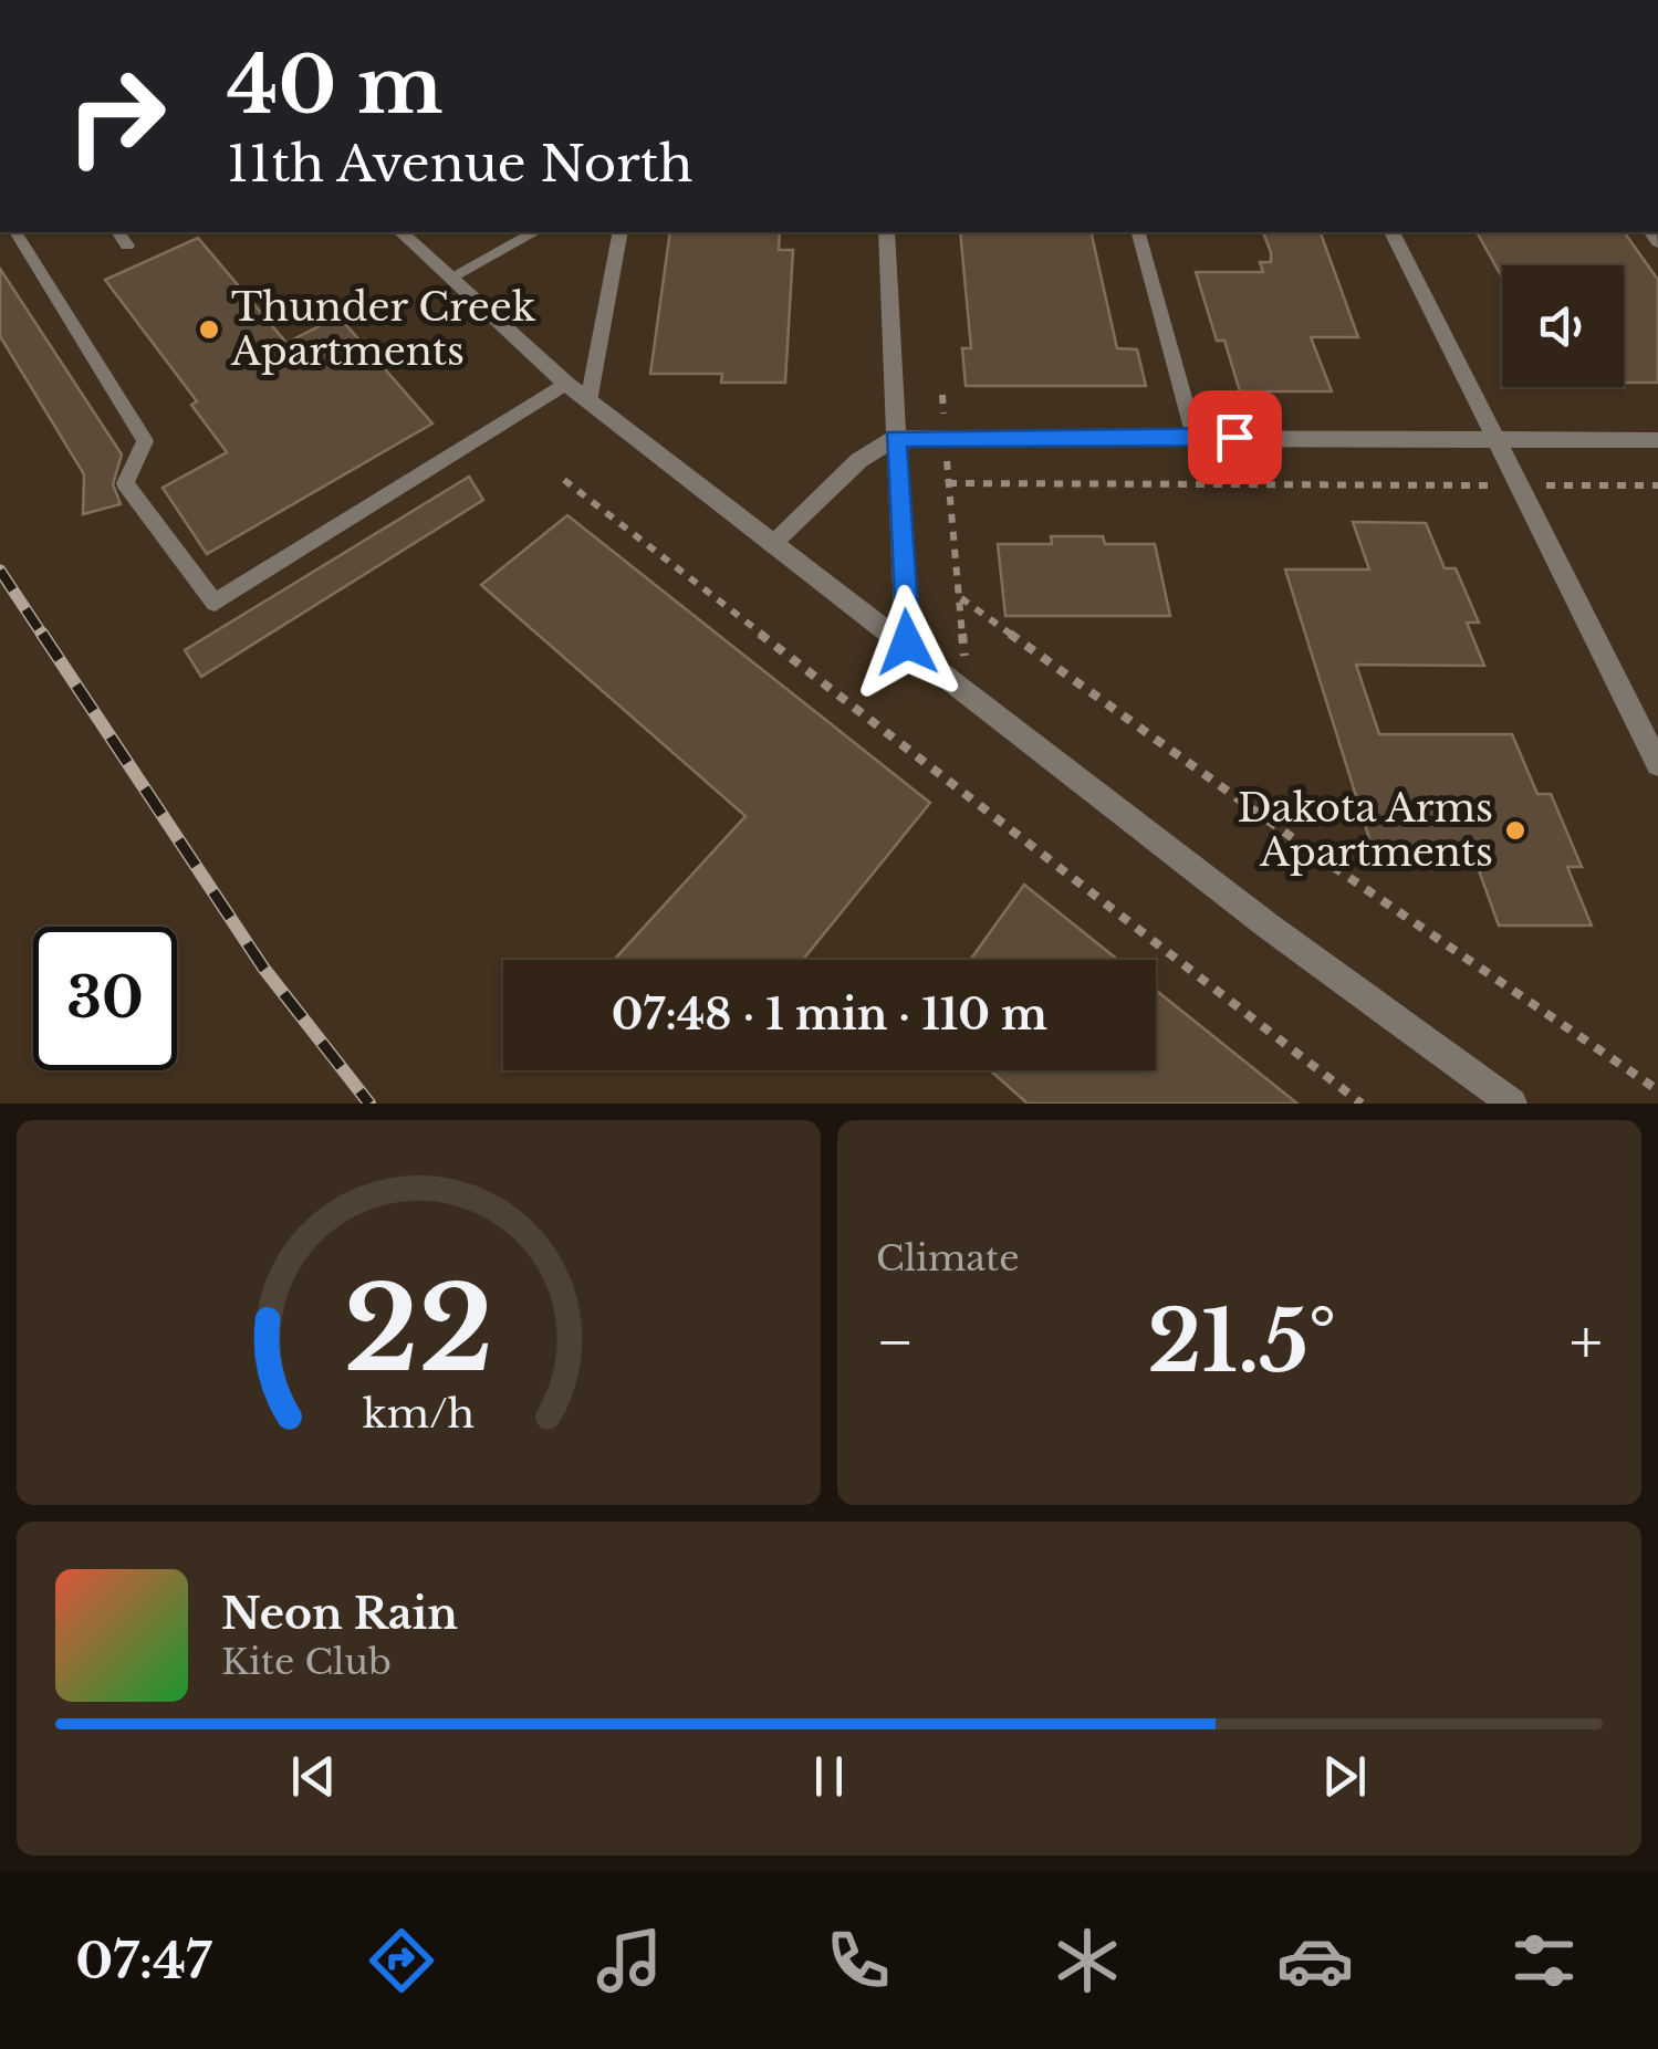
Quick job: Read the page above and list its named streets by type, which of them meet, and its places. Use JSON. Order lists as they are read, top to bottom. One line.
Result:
{"places":["Thunder Creek Apartments","Dakota Arms Apartments"],"page":{"turn":["40 m","11th Avenue North"],"limit":"30","trip":"07:48 · 1 min · 110 m","tile":"Climate","heat":["−","21.5°","+"],"song":["Neon Rain","Kite Club"],"tabs":"07:47","gauge":["22","km/h"]}}
